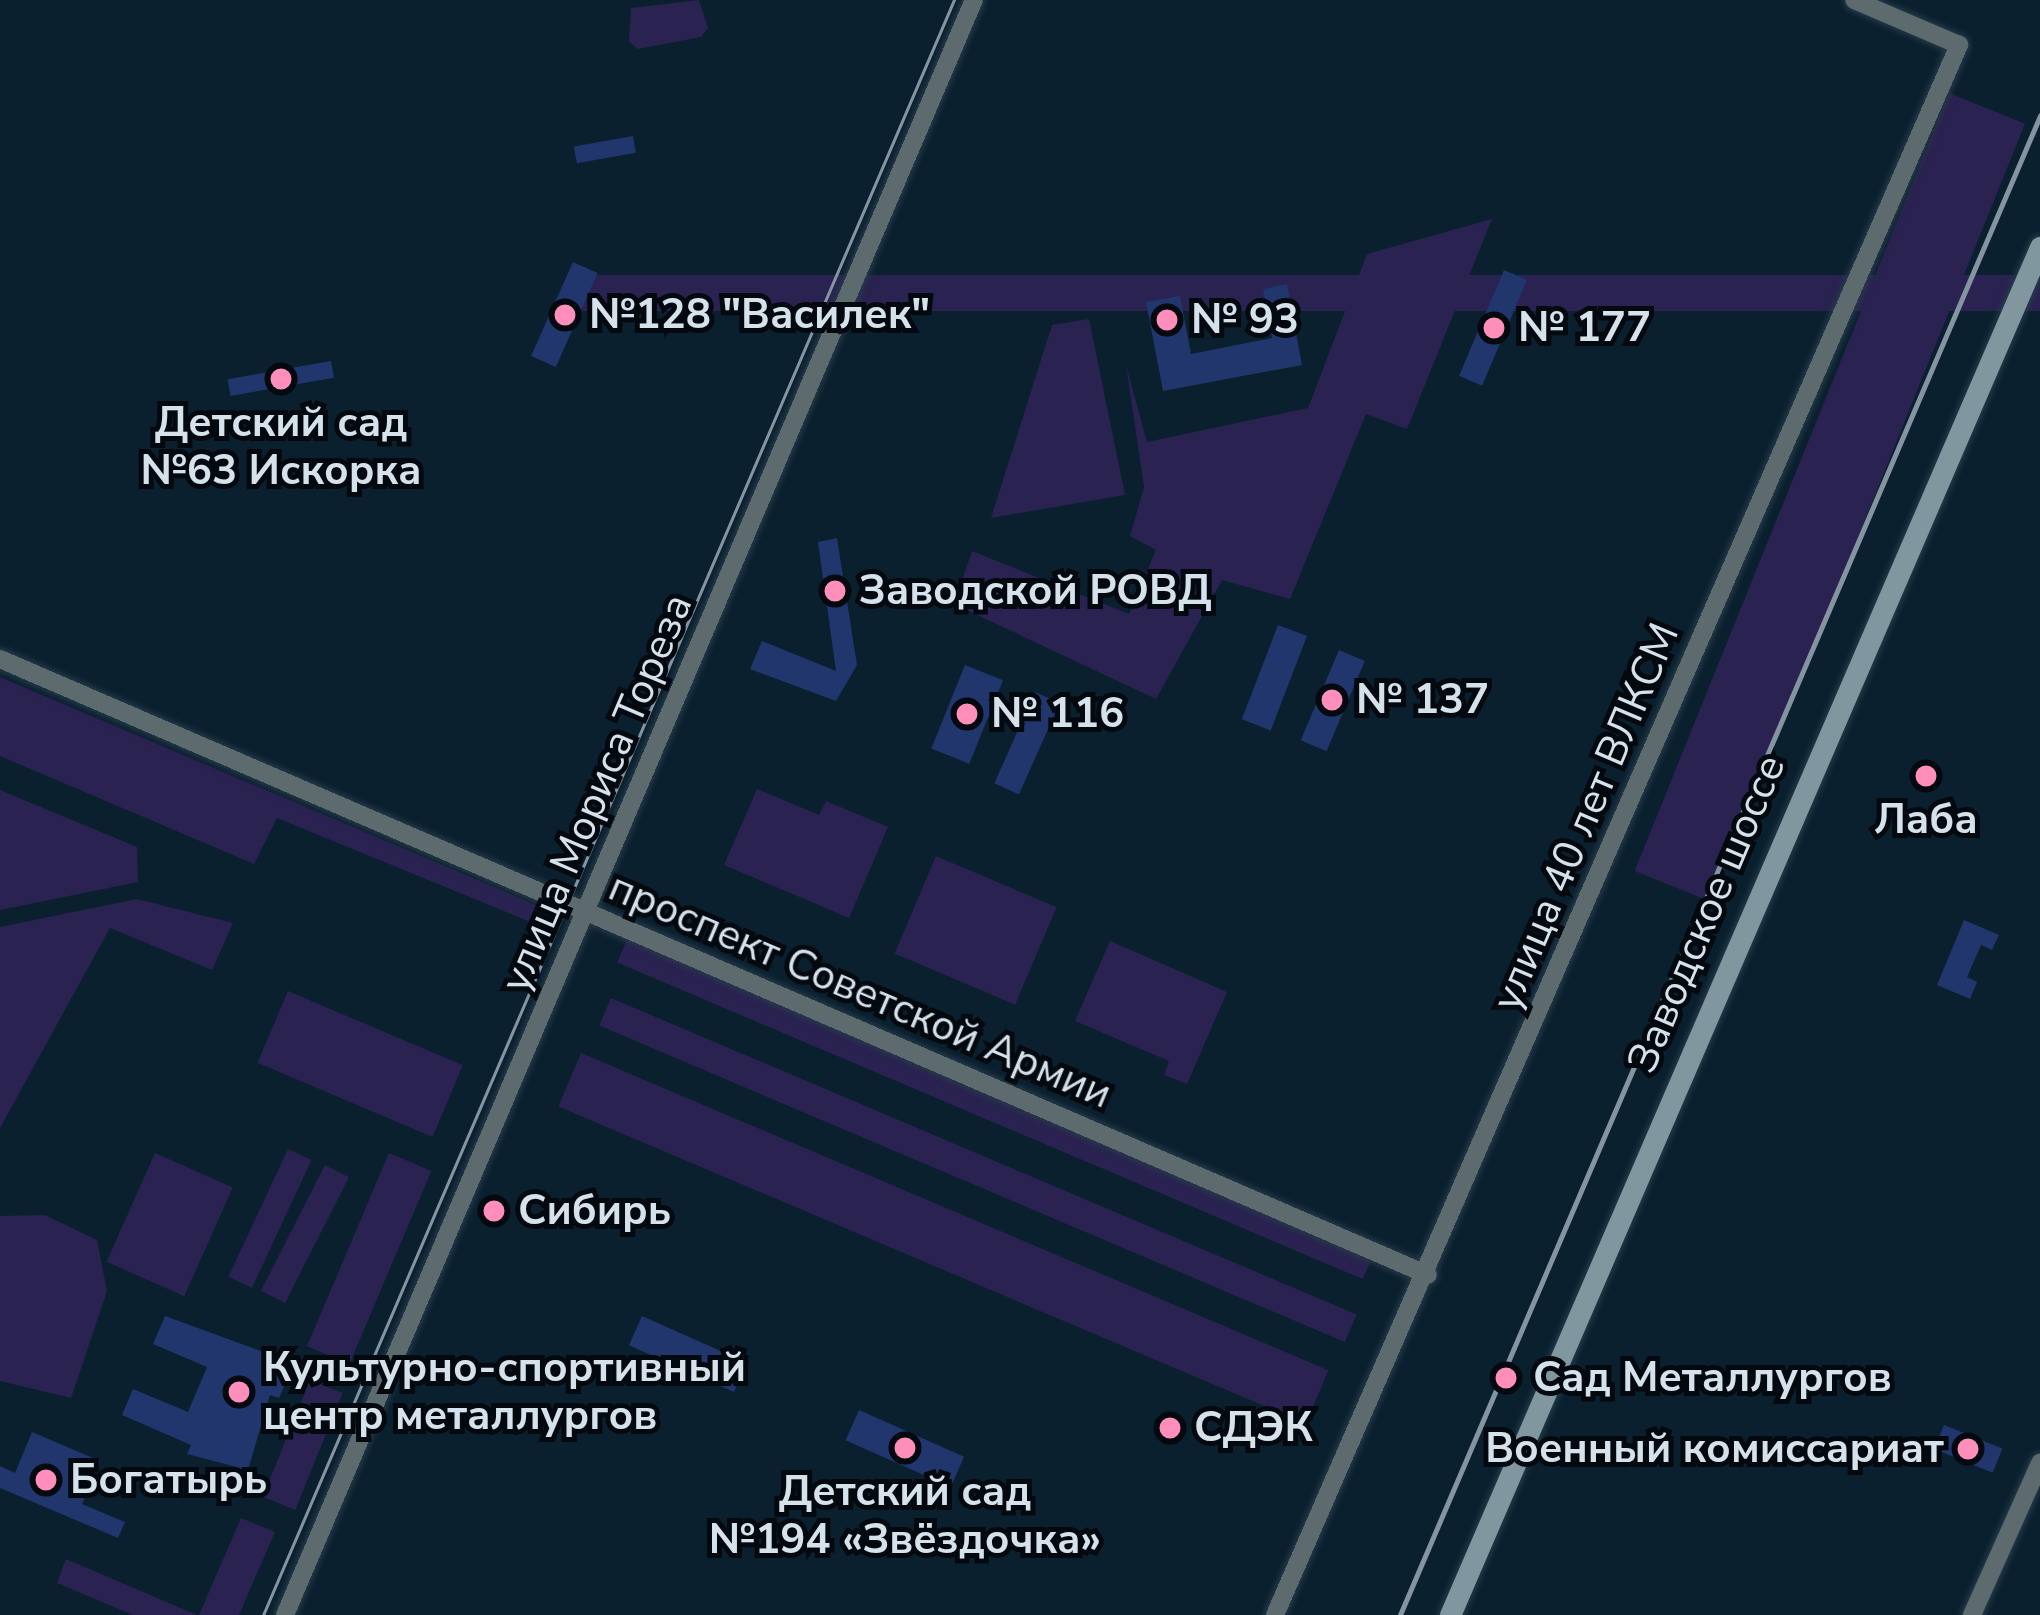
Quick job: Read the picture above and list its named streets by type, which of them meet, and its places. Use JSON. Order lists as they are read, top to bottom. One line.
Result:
{"streets":{"main road":["Заводское шоссе"],"street":["улица Мориса Тореза","улица 40 лет ВЛКСМ","проспект Советской Армии"]},"crossings":[["улица Мориса Тореза","проспект Советской Армии"],["улица 40 лет ВЛКСМ","проспект Советской Армии"]],"places":["№128 \"Василек\"","№ 93","№ 177","Детский сад №63 Искорка","Заводской РОВД","№ 137","№ 116","Лаба","Сибирь","Сад Металлургов","Культурно-спортивный центр металлургов","СДЭК","Детский сад №194 «Звёздочка»","Военный комиссариат","Богатырь"]}
